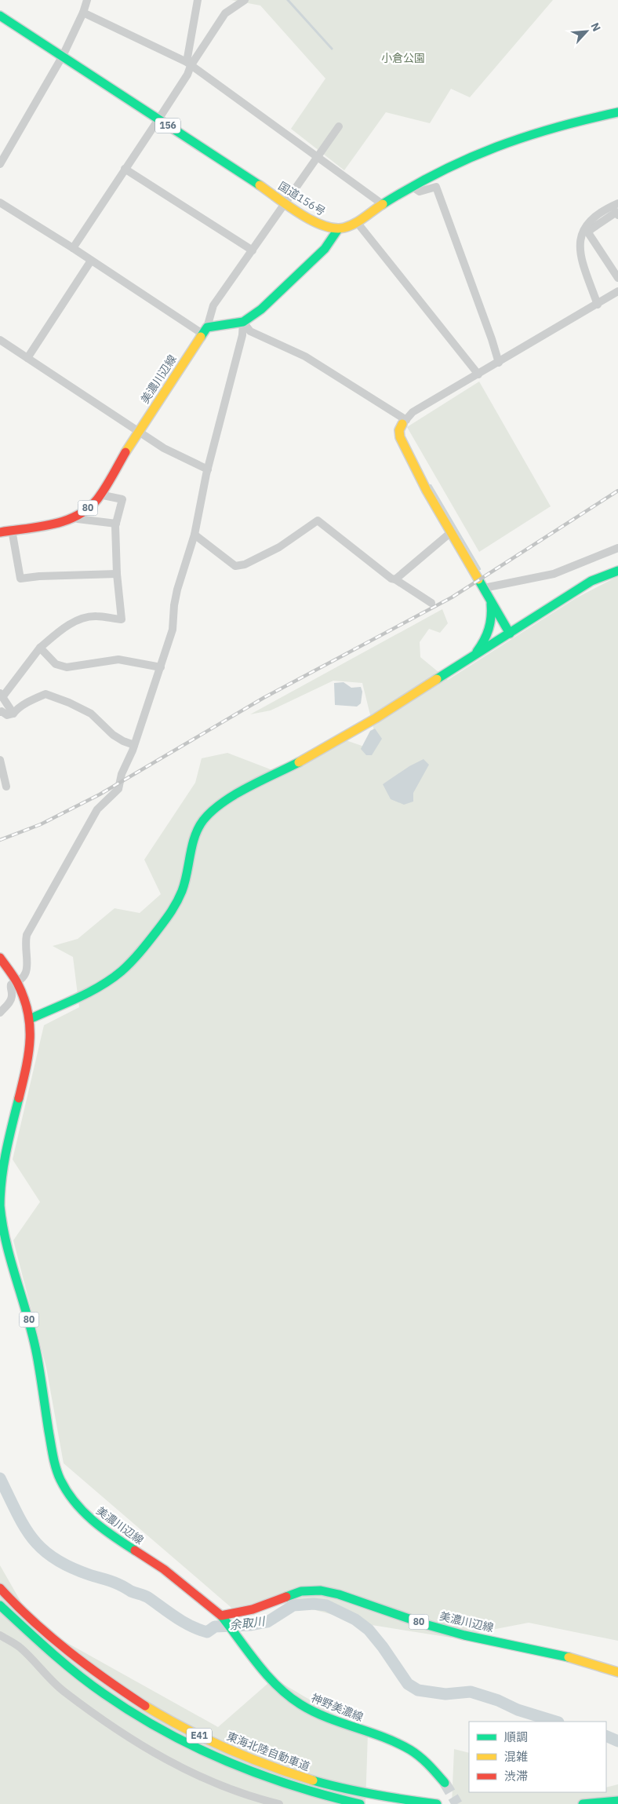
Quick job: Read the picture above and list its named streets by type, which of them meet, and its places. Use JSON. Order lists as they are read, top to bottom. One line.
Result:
{"streets":{"main road":["156","国道156号","美濃川辺線","80","神野美濃線","E41","東海北陸自動車道"]},"crossings":[["美濃川辺線","神野美濃線"]],"water":["余取川"],"parks":["小倉公園"],"legend":["順調","混雑","渋滞"],"north":"top right"}
